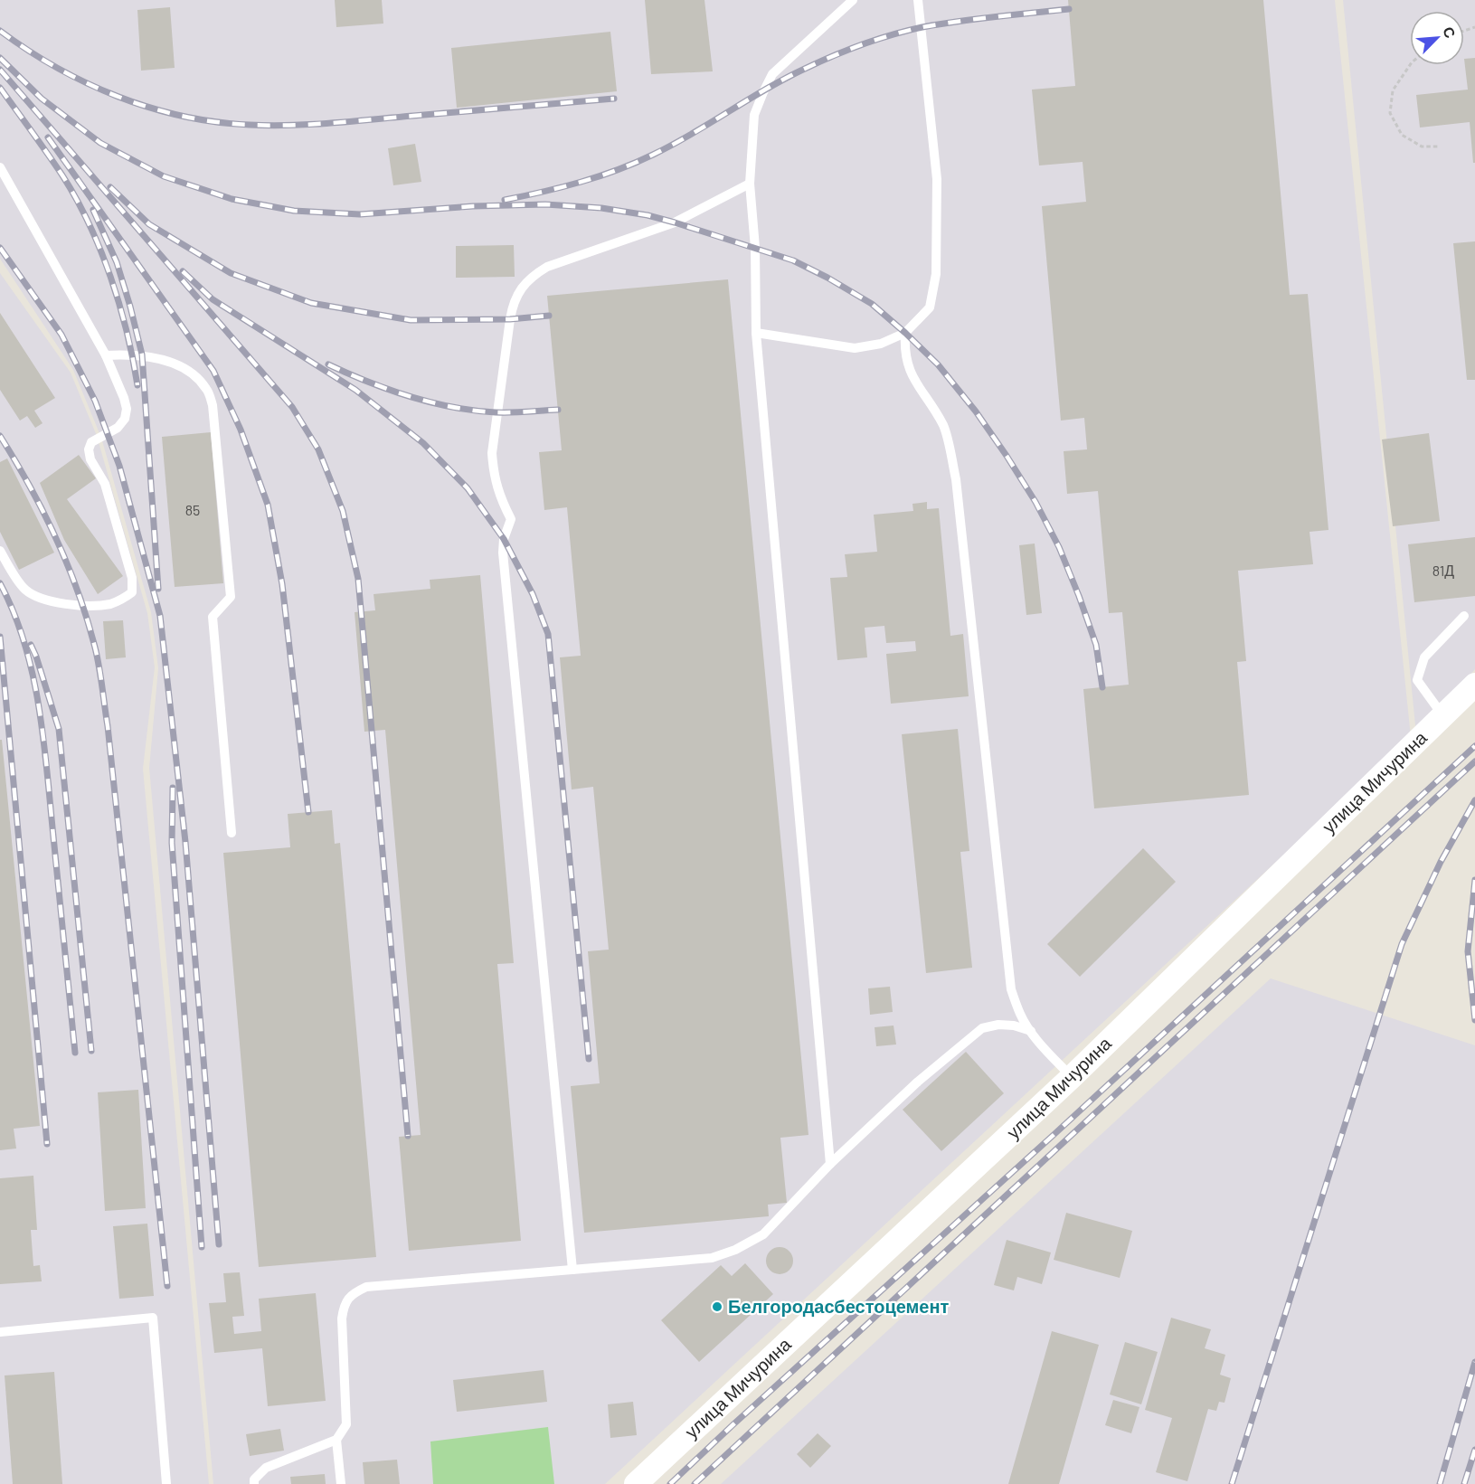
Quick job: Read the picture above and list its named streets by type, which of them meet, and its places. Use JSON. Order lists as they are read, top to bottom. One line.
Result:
{"streets":{"street":["улица Мичурина"]},"places":["Белгородасбестоцемент"],"house_numbers":["85","81Д"],"north":"top right"}
